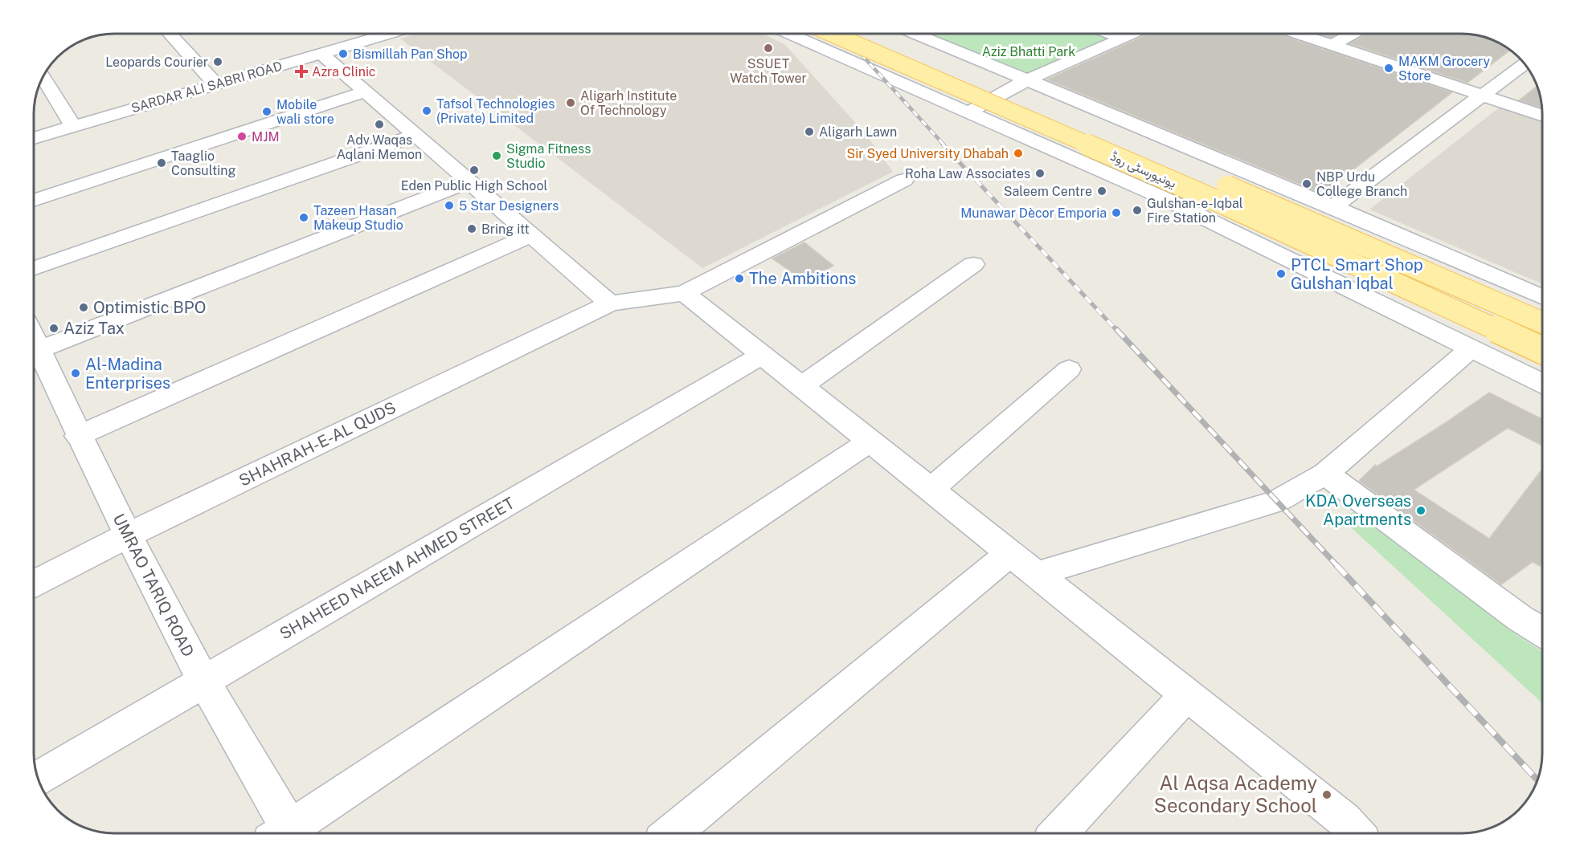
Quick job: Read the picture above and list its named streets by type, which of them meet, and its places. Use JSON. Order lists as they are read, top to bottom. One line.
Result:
{"streets":{"main road":["یونیورسٹی روڈ"],"street":["SARDAR ALI SABRI ROAD","SHAHRAH-E-AL QUDS","SHAHEED NAEEM AHMED STREET","UMRAO TARIQ ROAD"]},"crossings":[["SHAHRAH-E-AL QUDS","UMRAO TARIQ ROAD"],["SHAHEED NAEEM AHMED STREET","UMRAO TARIQ ROAD"]],"parks":["Aziz Bhatti Park"],"places":{"other":["SSUET Watch Tower","Bismillah Pan Shop","Leopards Courier","MAKM Grocery Store","Aligarh Institute Of Technology","Tafsol Technologies (Private) Limited","Mobile wali store","Adv Waqas Aqlani Memon","Aligarh Lawn","MJM","Sir Syed University Dhabah","Sigma Fitness Studio","Taaglio Consulting","Eden Public High School","Roha Law Associates","NBP Urdu College Branch","Saleem Centre","5 Star Designers","Gulshan-e-Iqbal Fire Station","Munawar Dècor Emporia","Tazeen Hasan Makeup Studio","Bring itt","PTCL Smart Shop Gulshan Iqbal","The Ambitions","Optimistic BPO","Aziz Tax","Al-Madina Enterprises","KDA Overseas Apartments","Al Aqsa Academy Secondary School"],"health":["Azra Clinic"]}}
